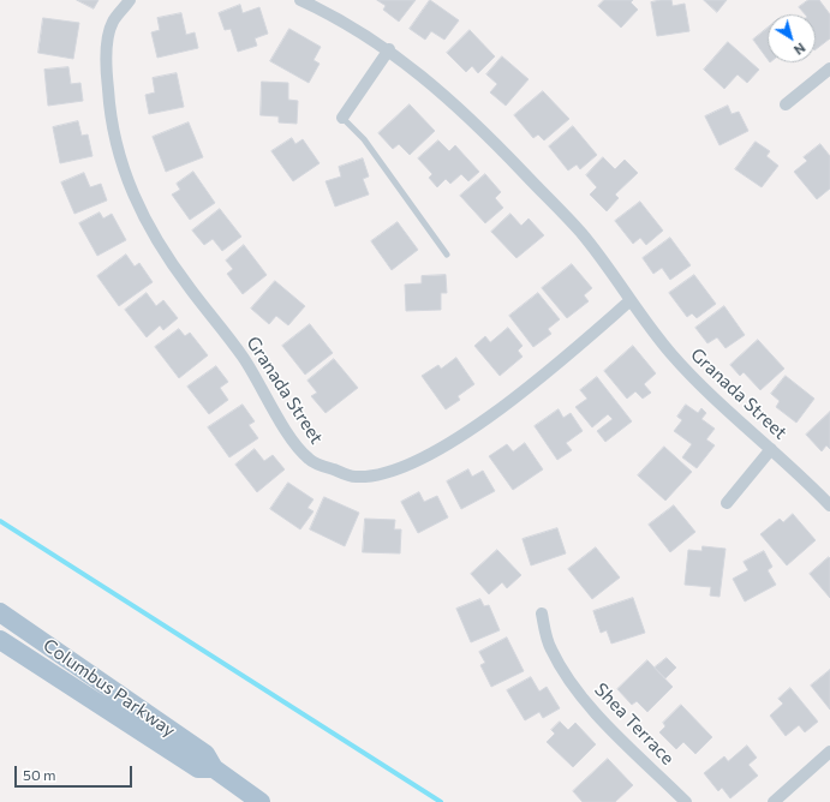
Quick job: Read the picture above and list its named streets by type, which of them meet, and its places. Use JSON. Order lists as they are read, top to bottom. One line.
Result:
{"streets":{"main road":["Columbus Parkway"],"street":["Granada Street","Shea Terrace"]},"scale_bar":"50 m","north":"bottom right"}
